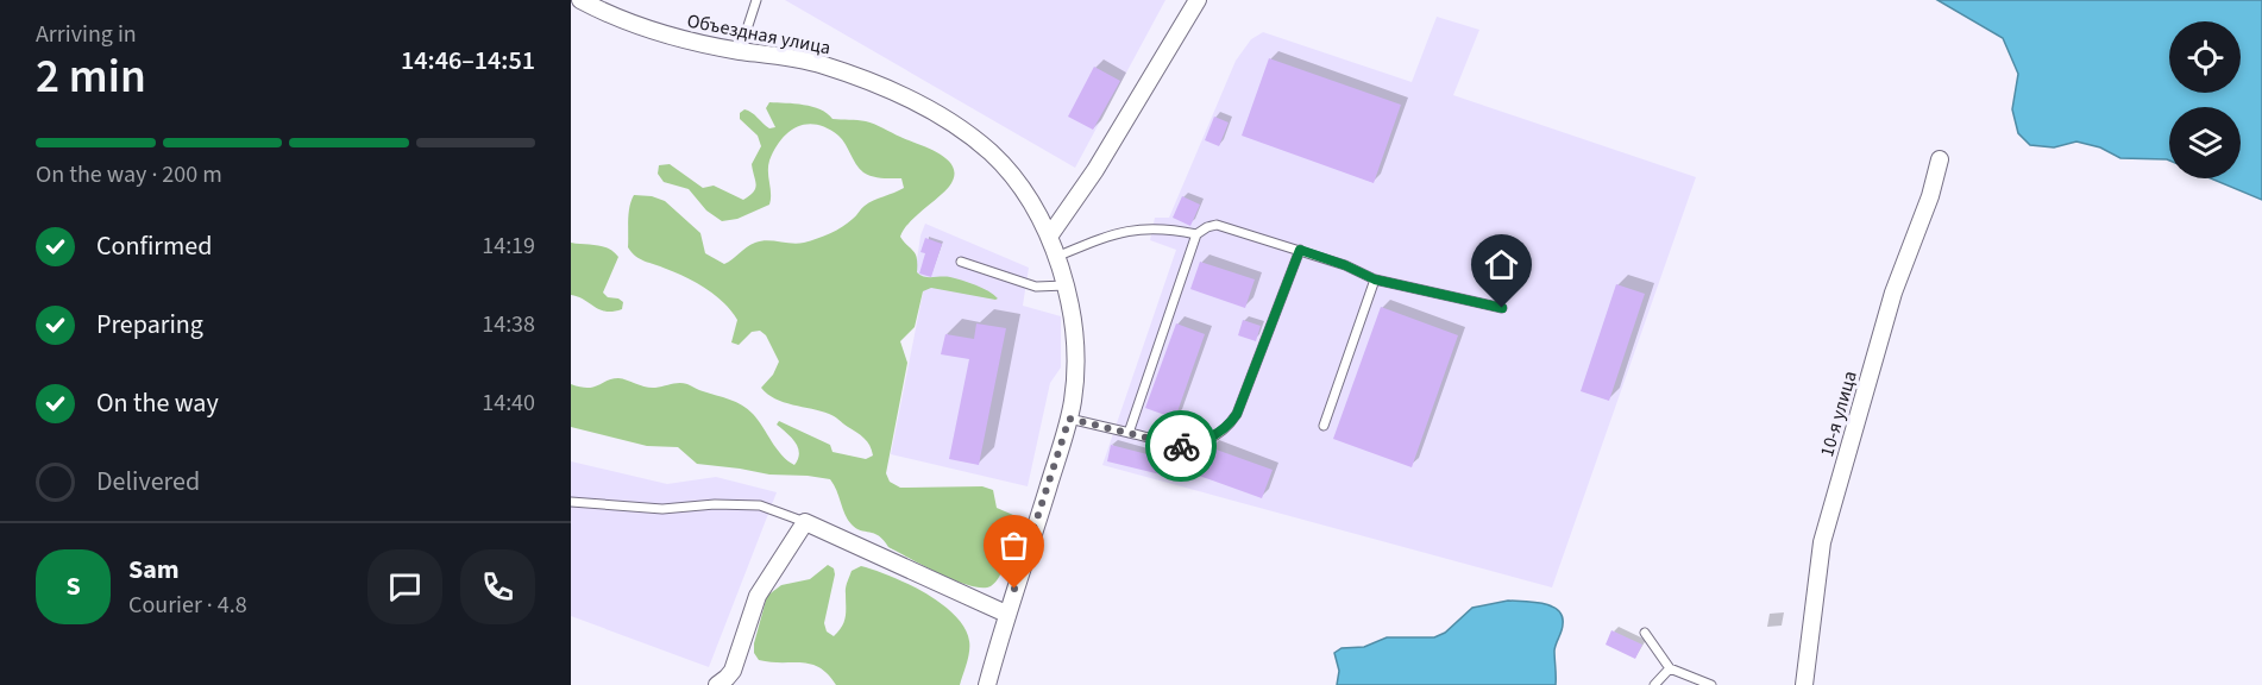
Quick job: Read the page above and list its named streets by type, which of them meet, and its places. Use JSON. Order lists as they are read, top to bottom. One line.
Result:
{"streets":{"street":["Объездная улица","10-я улица"]},"page":{"heading":["2 min","Arriving in","14:46–14:51"],"panel":["Sam","Courier · 4.8"],"bar":"On the way · 200 m","list":[["Confirmed","14:19"],["Preparing","14:38"],["On the way","14:40"],"Delivered"],"round":"S"}}
